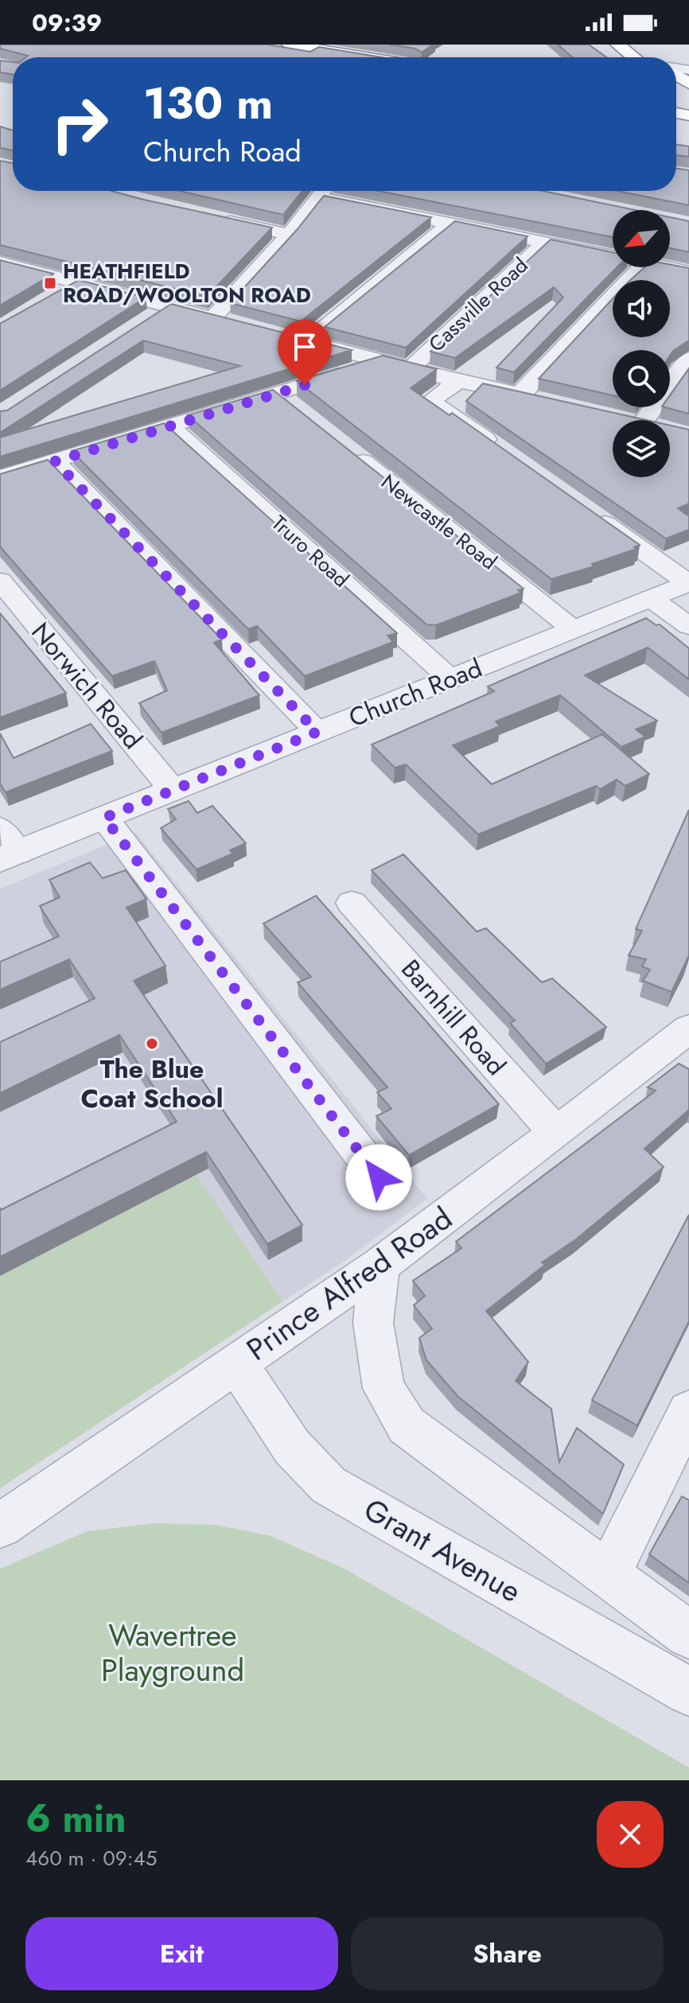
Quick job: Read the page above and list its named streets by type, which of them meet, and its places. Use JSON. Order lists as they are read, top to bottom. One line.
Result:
{"streets":{"street":["Cassville Road","Newcastle Road","Truro Road","Norwich Road","Church Road","Barnhill Road","Prince Alfred Road","Grant Avenue"]},"crossings":[["Newcastle Road","Church Road"],["Truro Road","Church Road"],["Norwich Road","Church Road"],["Barnhill Road","Prince Alfred Road"],["Prince Alfred Road","Grant Avenue"]],"parks":["Wavertree Playground"],"places":{"transit":["HEATHFIELD ROAD/WOOLTON ROAD"],"other":["The Blue Coat School"]},"north":"bottom left","page":{"status":"09:39","turn":["130 m","Church Road"],"heading":["6 min","460 m · 09:45"],"buttons":["Exit","Share"]}}
